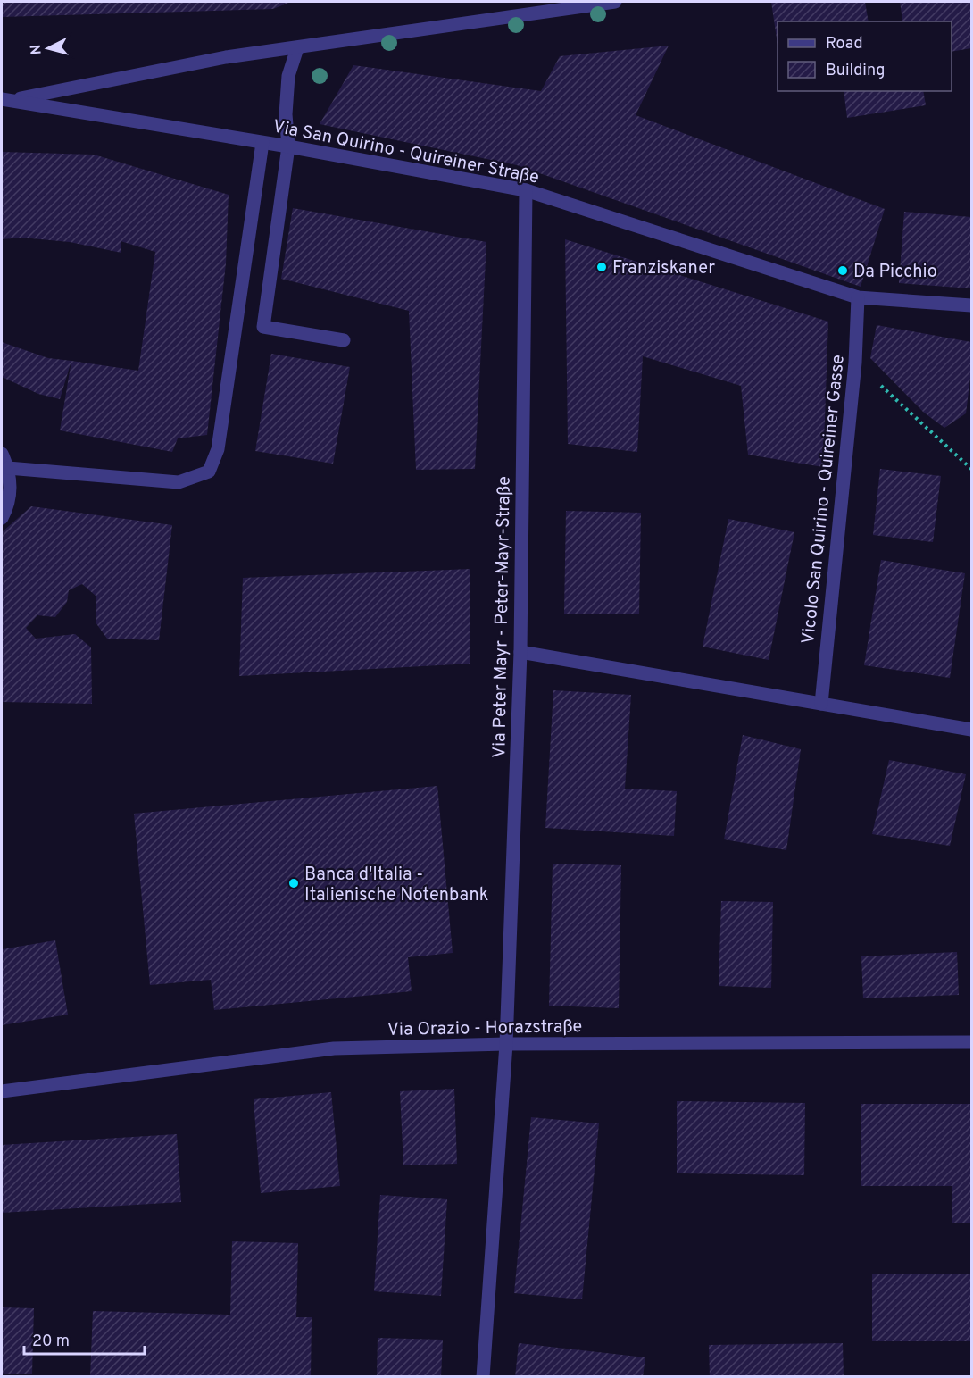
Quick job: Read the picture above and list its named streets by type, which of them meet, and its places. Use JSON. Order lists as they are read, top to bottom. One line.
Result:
{"streets":{"street":["Via San Quirino - Quireiner Straße","Vicolo San Quirino - Quireiner Gasse","Via Peter Mayr - Peter-Mayr-Straße","Via Orazio - Horazstraße"]},"crossings":[["Via San Quirino - Quireiner Straße","Vicolo San Quirino - Quireiner Gasse"],["Via San Quirino - Quireiner Straße","Via Peter Mayr - Peter-Mayr-Straße"],["Via Peter Mayr - Peter-Mayr-Straße","Via Orazio - Horazstraße"]],"places":["Franziskaner","Da Picchio","Banca d'Italia - Italienische Notenbank"],"legend":["Road","Building"],"scale_bar":"20 m","north":"left"}
